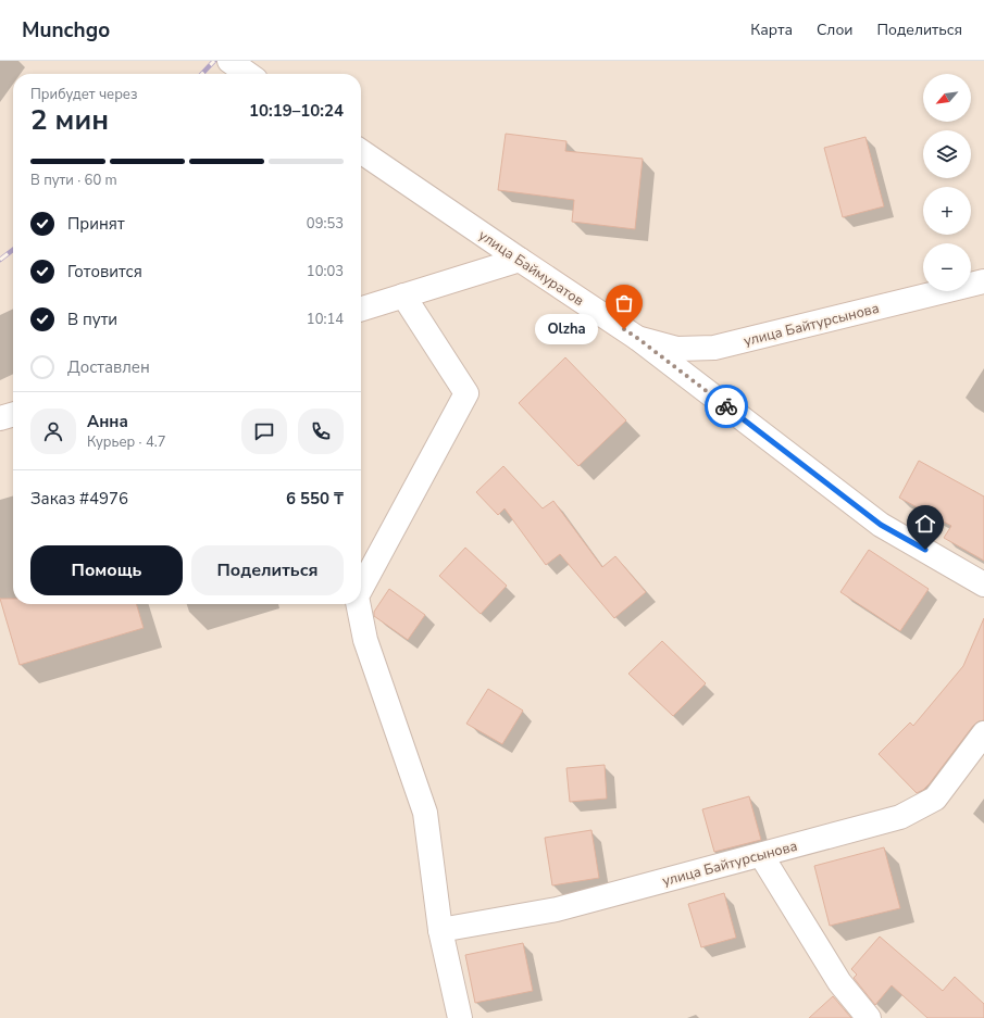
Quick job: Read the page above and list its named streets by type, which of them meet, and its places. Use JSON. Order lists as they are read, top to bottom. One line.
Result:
{"streets":{"street":["улица Баймуратов","улица Байтурсынова"]},"crossings":[["улица Баймуратов","улица Байтурсынова"]],"places":["Olzha"],"north":"bottom left","page":{"header":"Munchgo","nav":["Карта","Слои","Поделиться"],"map_buttons":["+","−"],"heading":["2 мин","Прибудет через","10:19–10:24"],"panel":["Анна","Курьер · 4.7","Заказ #4976","6 550 ₸"],"bar":"В пути · 60 m","list":[["Принят","09:53"],["Готовится","10:03"],["В пути","10:14"],"Доставлен"],"bubble":"Olzha","buttons":["Помощь","Поделиться"]}}
